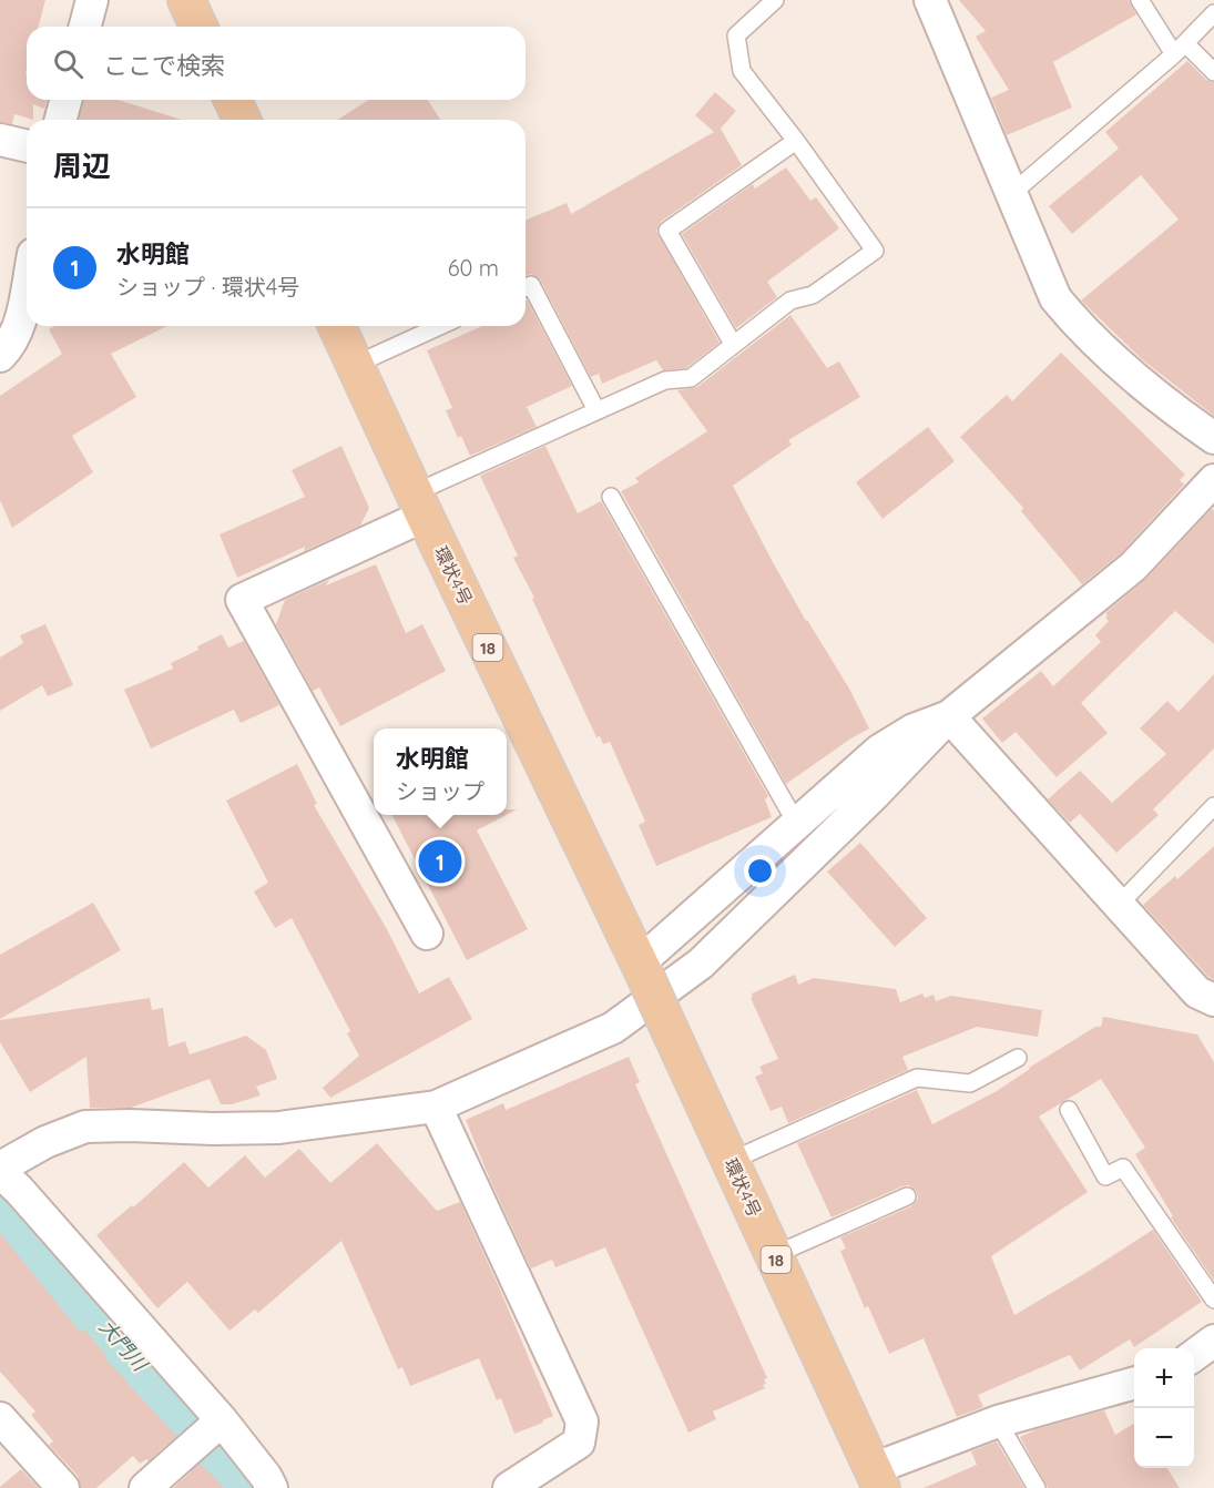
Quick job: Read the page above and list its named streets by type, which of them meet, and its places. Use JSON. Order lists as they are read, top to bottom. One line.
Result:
{"streets":{"main road":["環状4号","18"]},"water":["大門川"],"page":{"search":"ここで検索","heading":"周辺","list":[{"mark":"1","name":"水明館","note":"ショップ · 環状4号","value":"60 m"}],"popup":["水明館","ショップ"],"pins":"1","map_buttons":["+","−"]}}
